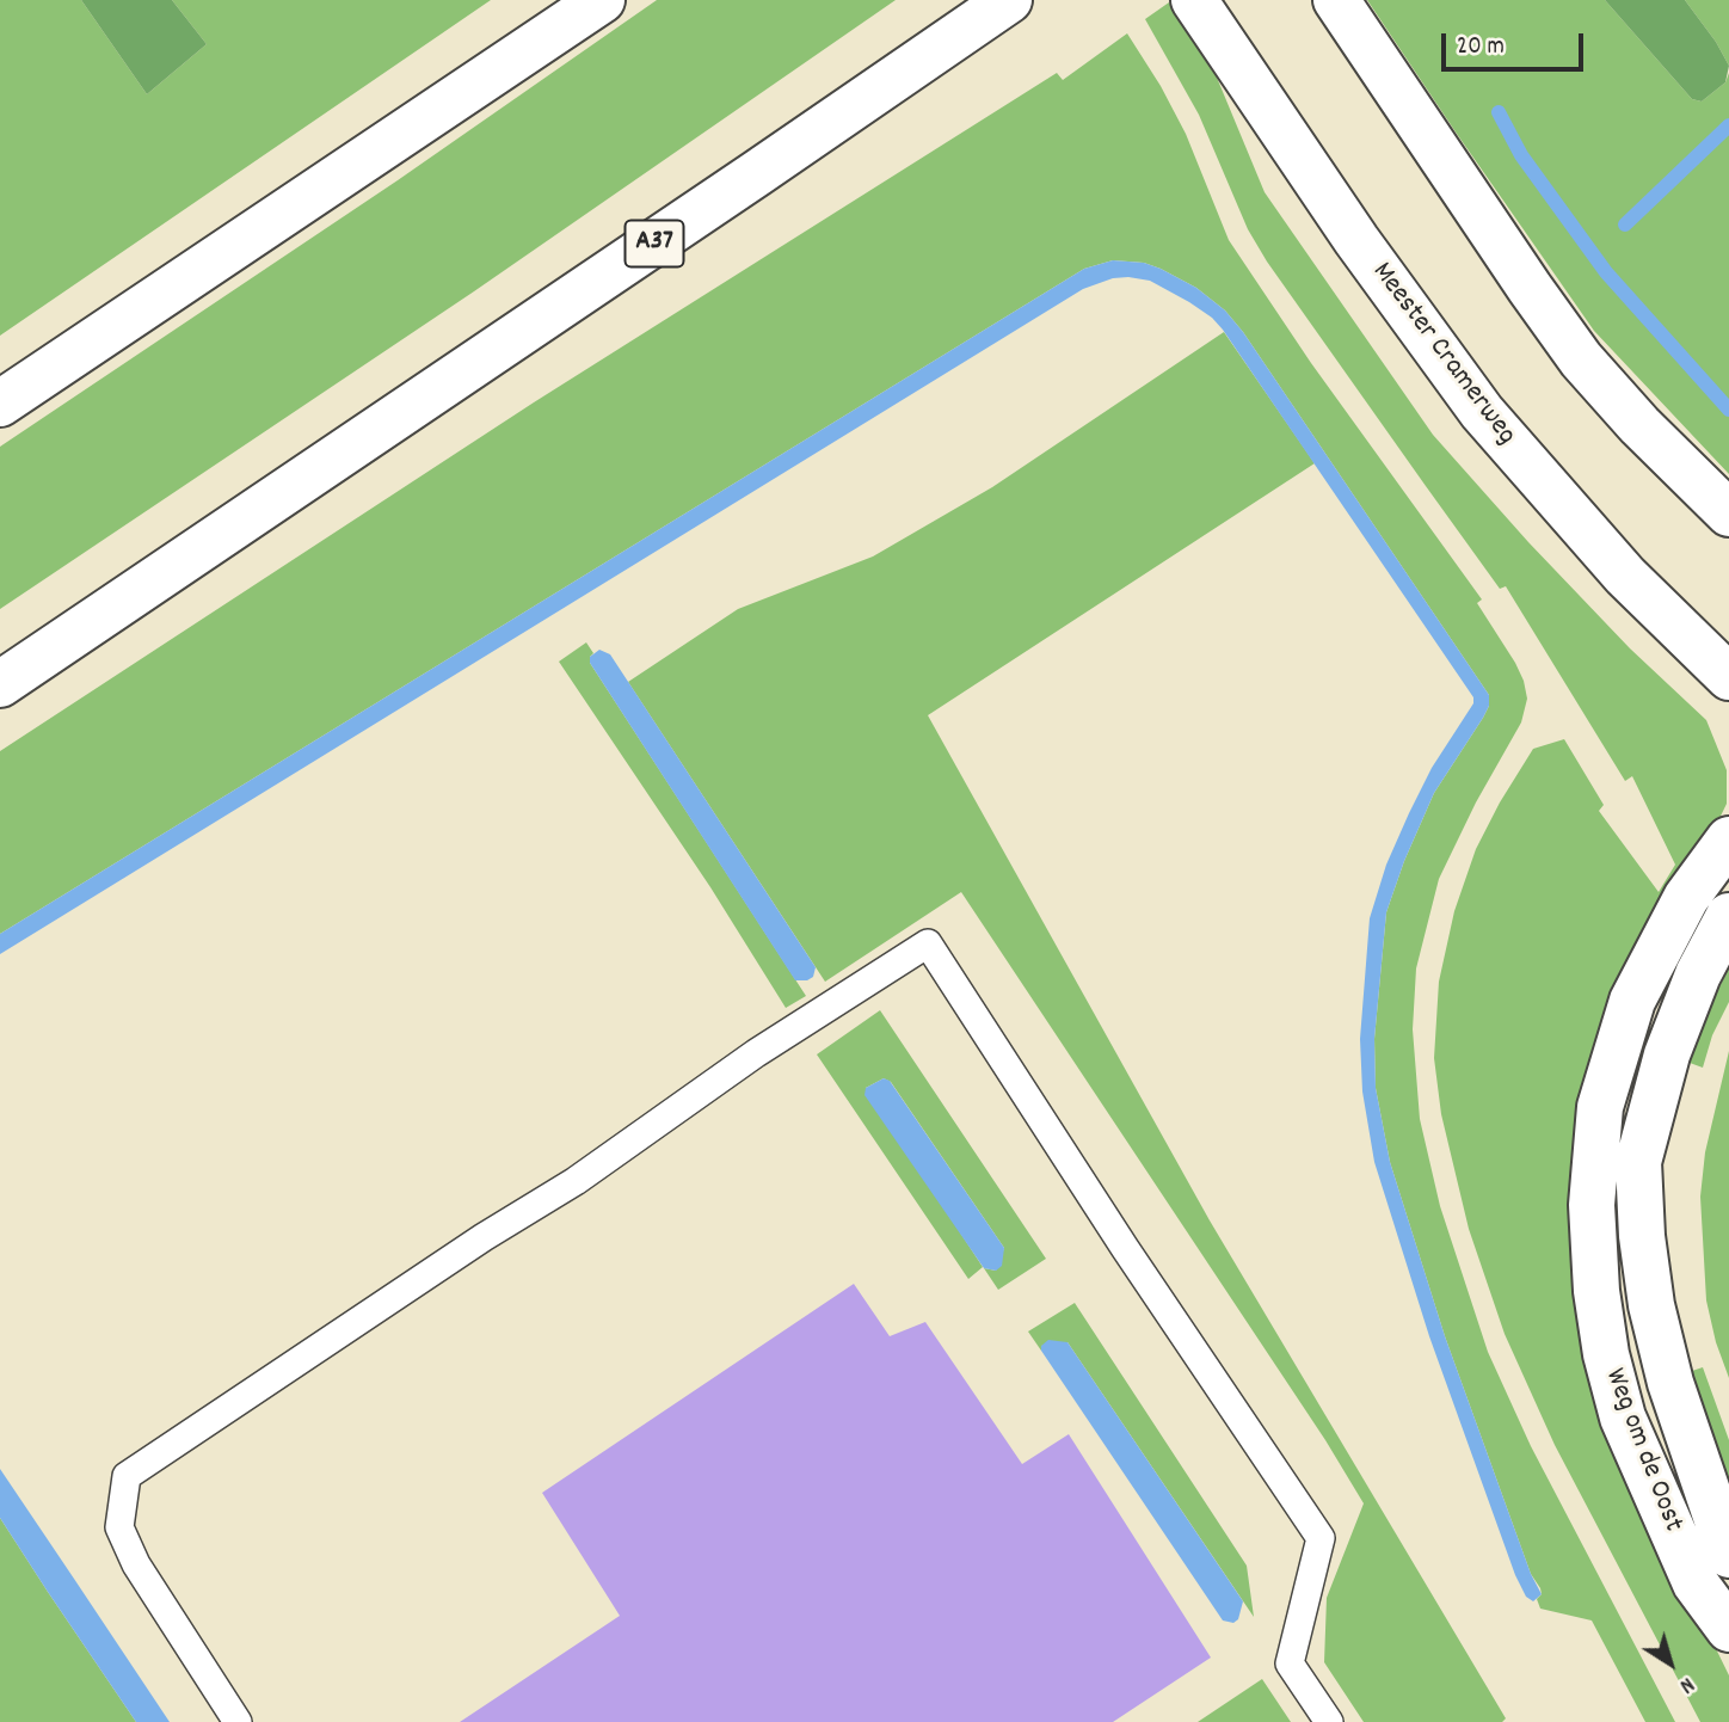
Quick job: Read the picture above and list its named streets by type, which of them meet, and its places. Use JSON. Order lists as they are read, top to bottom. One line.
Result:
{"streets":{"main road":["A37","Meester Cramerweg","Weg om de Oost"]},"scale_bar":"20 m","north":"bottom right"}
